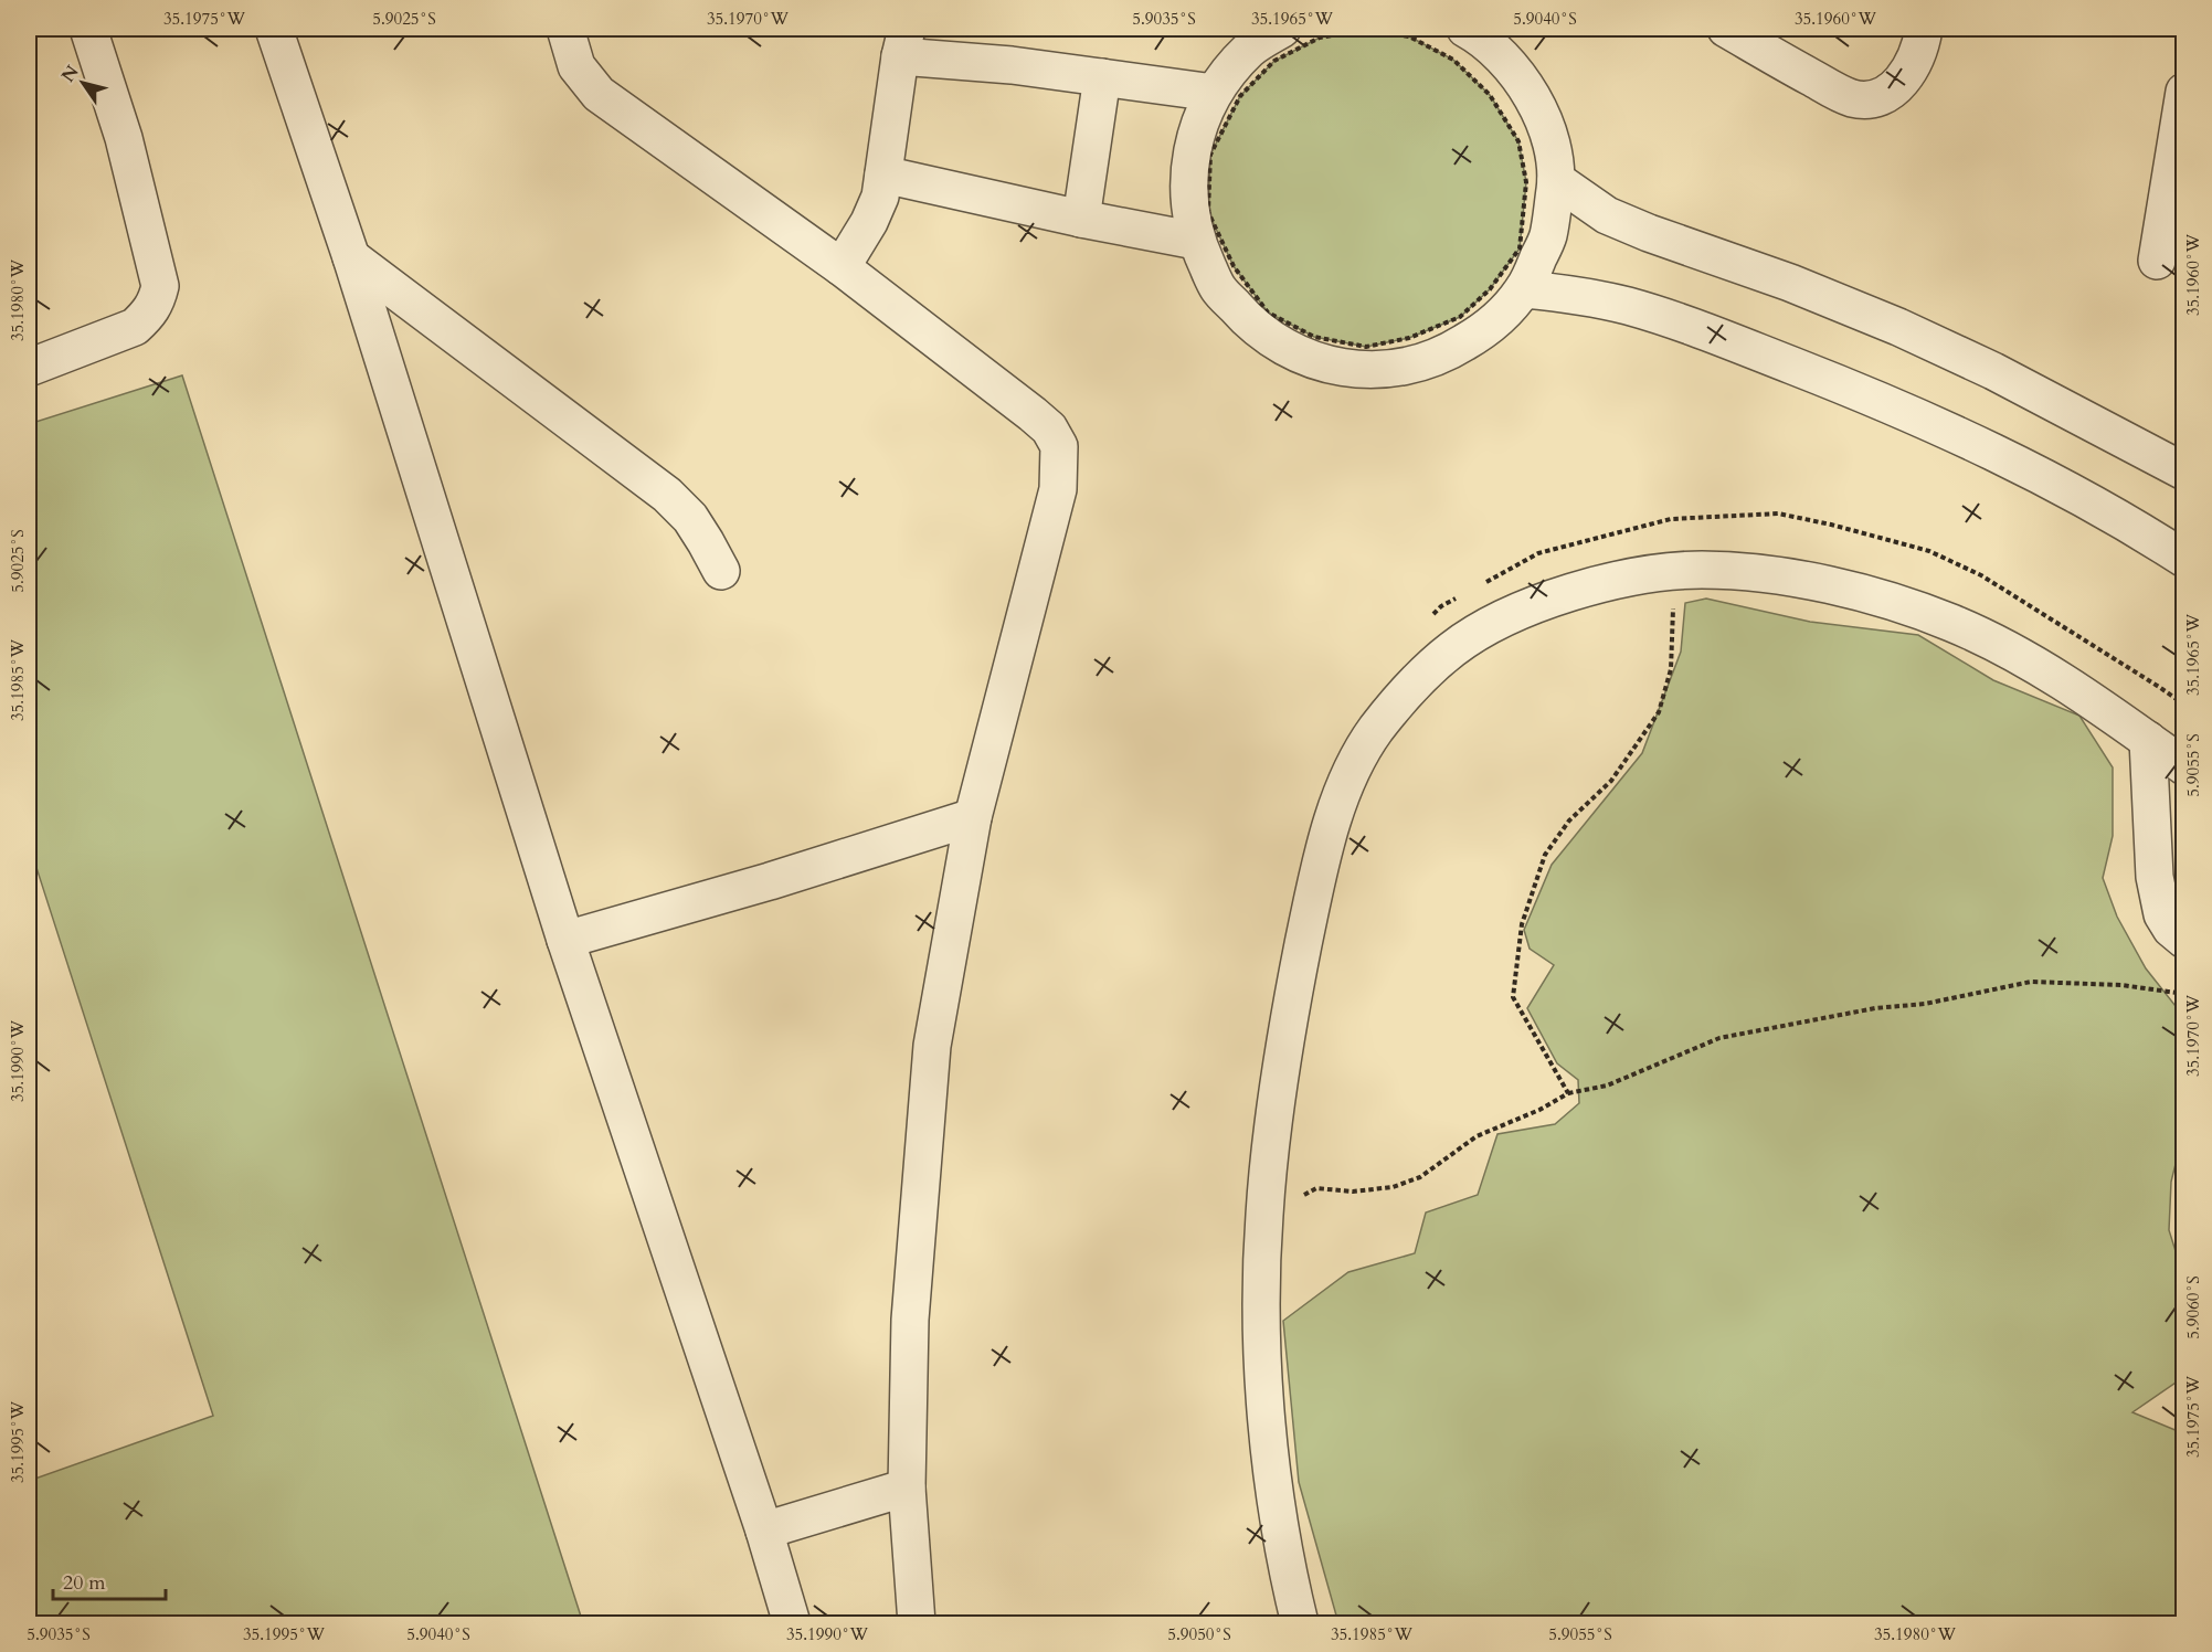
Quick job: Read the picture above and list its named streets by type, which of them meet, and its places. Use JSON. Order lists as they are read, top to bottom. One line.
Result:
{"scale_bar":"20 m","north":"top left","coordinates":["35.1975°W","5.9025°S","35.1970°W","5.9035°S","35.1965°W","5.9040°S","35.1960°W","35.1980°W","35.1985°W","5.9055°S","35.1990°W","5.9060°S","35.1995°W","5.9050°S"]}
